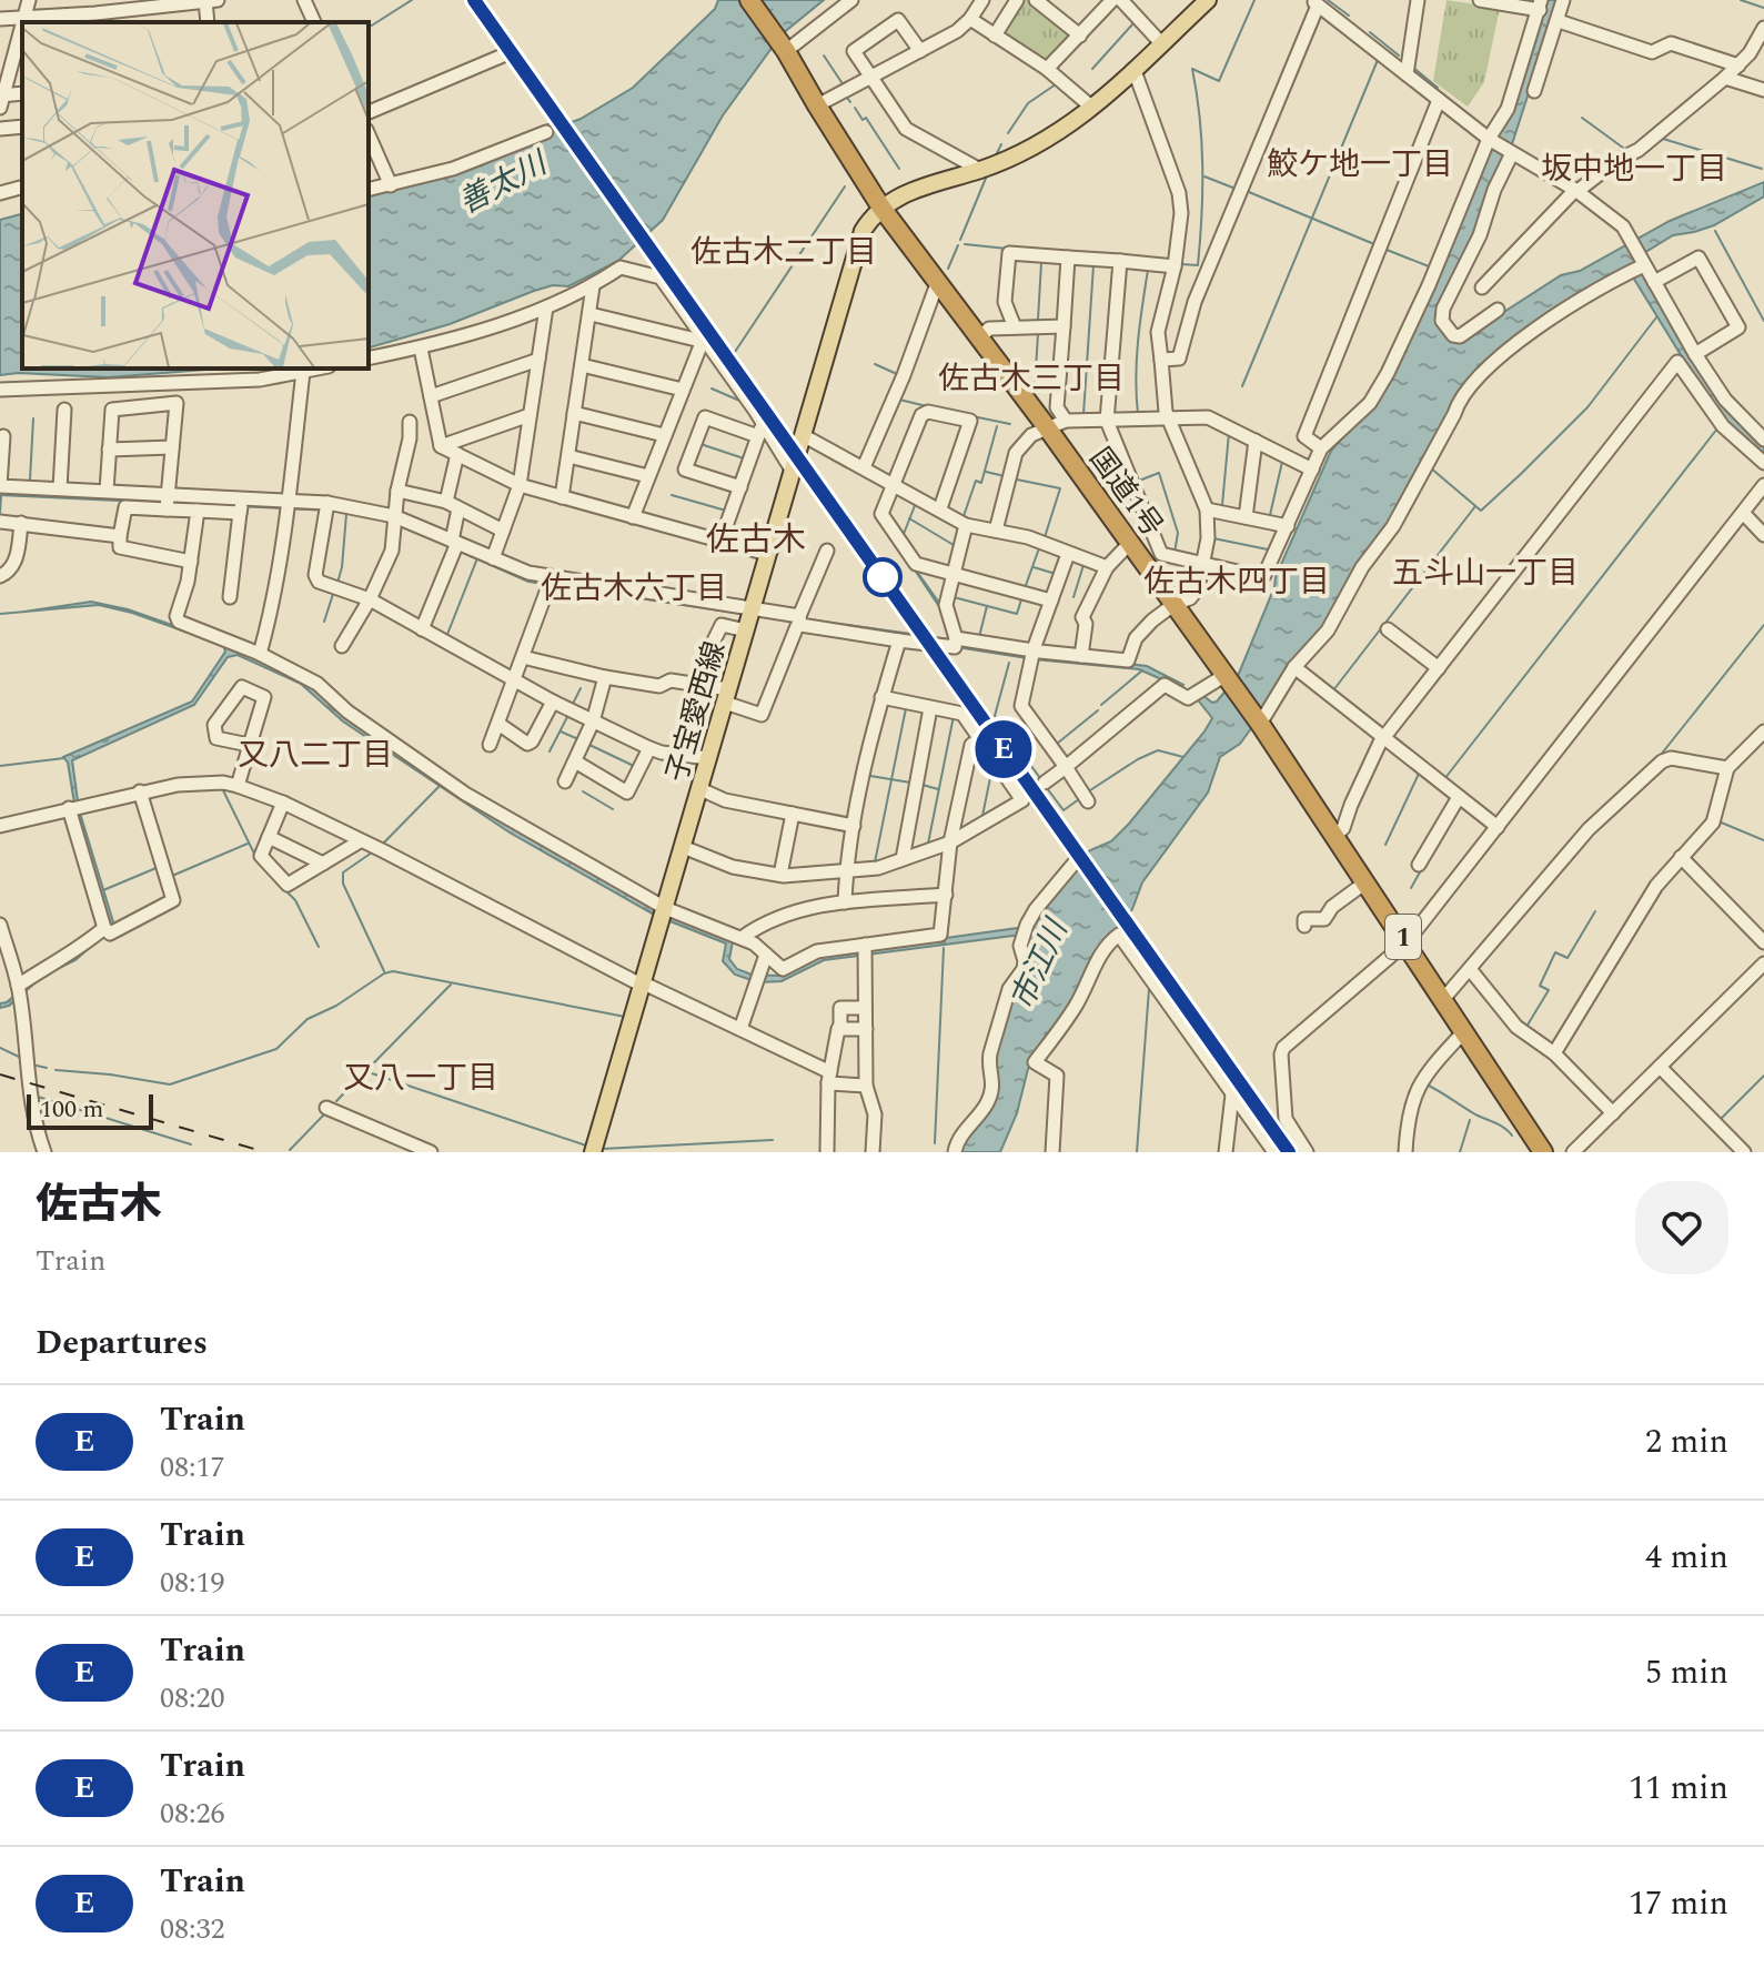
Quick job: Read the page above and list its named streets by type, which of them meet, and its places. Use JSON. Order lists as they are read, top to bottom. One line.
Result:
{"streets":{"highway":["国道1号","1"],"main road":["子宝愛西線"]},"crossings":[["国道1号","子宝愛西線"]],"districts":["鮫ケ地一丁目","坂中地一丁目","佐古木二丁目","佐古木三丁目","佐古木","五斗山一丁目","佐古木四丁目","佐古木六丁目","又八二丁目","又八一丁目"],"water":["善太川","市江川"],"scale_bar":"100 m","page":{"on_map":"E","scale":"100 m","heading":[["佐古木","Train"],"Departures"],"list":[{"mark":"E","name":"Train","note":"08:17","value":"2 min"},{"mark":"E","name":"Train","note":"08:19","value":"4 min"},{"mark":"E","name":"Train","note":"08:20","value":"5 min"},{"mark":"E","name":"Train","note":"08:26","value":"11 min"},{"mark":"E","name":"Train","note":"08:32","value":"17 min"}]}}
